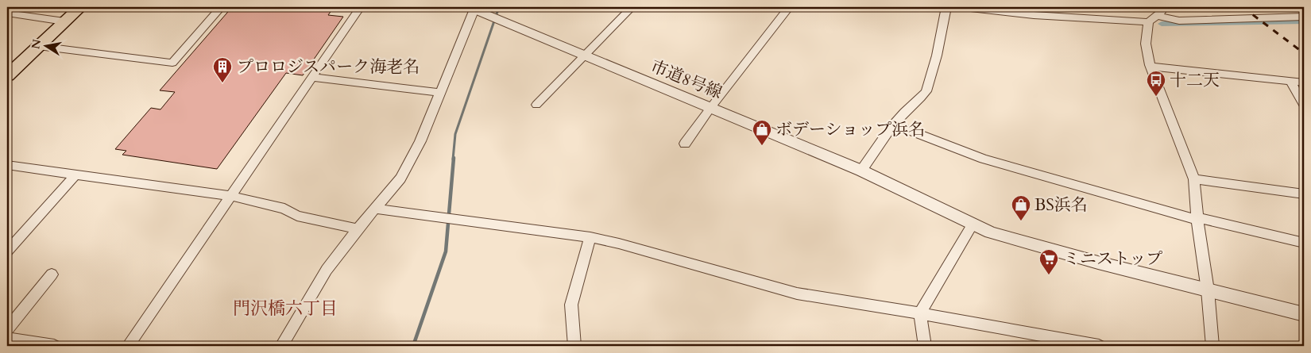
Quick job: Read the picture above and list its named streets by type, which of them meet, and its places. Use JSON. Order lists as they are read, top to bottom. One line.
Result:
{"streets":{"street":["市道8号線"]},"districts":["門沢橋六丁目"],"places":{"building":["プロロジスパーク海老名"],"bus stop":["十二天"],"shop":["ボデーショップ浜名","BS浜名"],"supermarket":["ミニストップ"]},"north":"left"}
